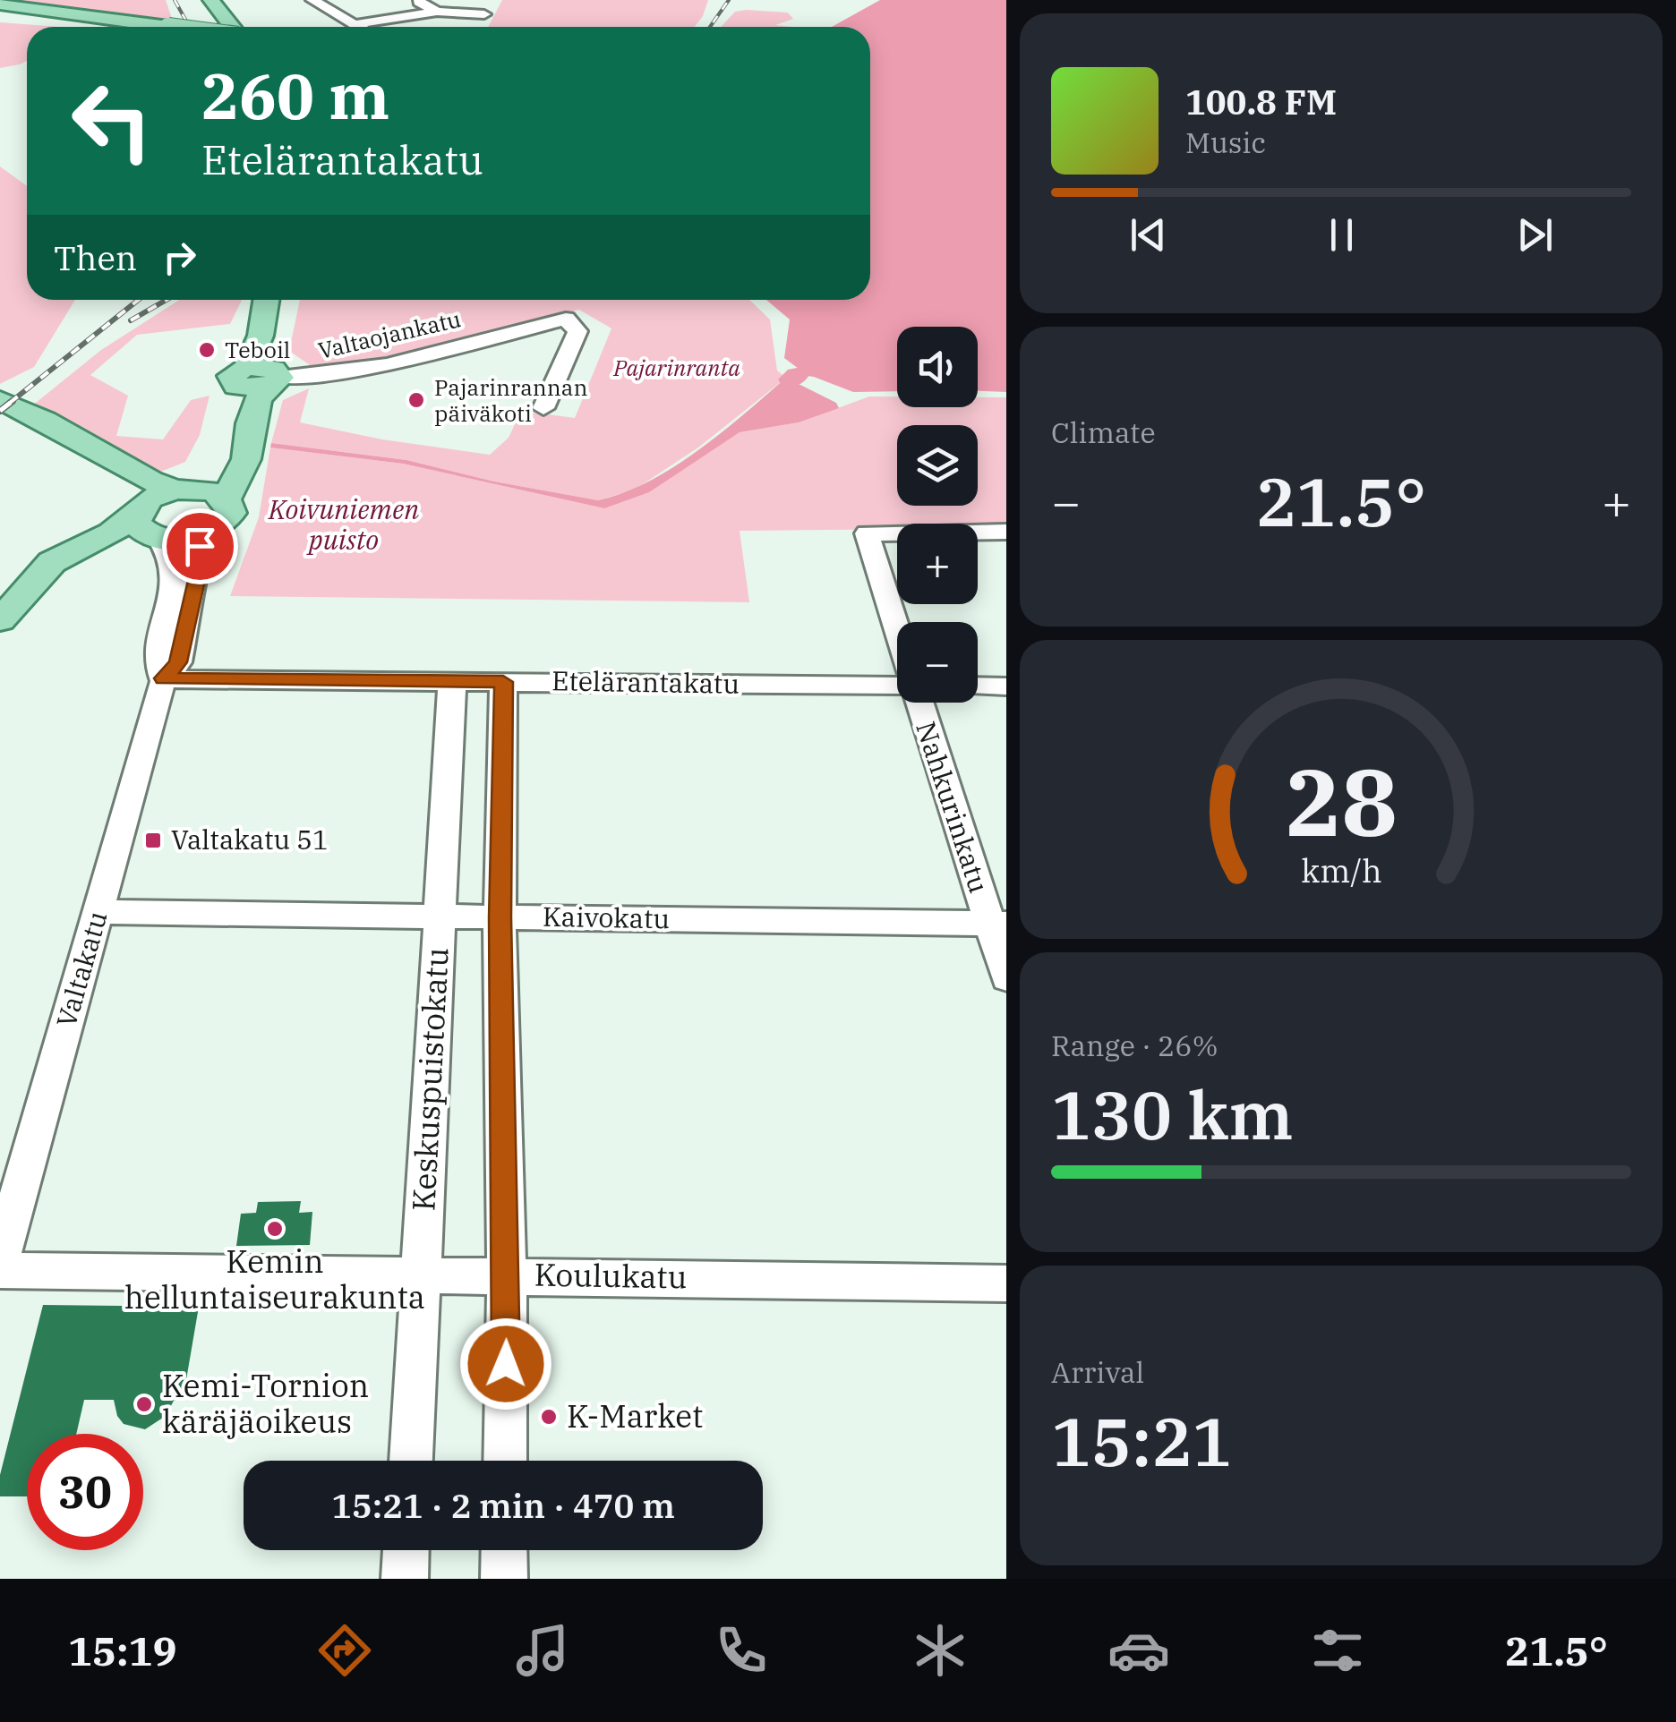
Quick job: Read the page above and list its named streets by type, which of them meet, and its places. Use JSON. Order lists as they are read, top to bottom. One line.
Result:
{"streets":{"street":["Valtaojankatu","Etelärantakatu","Nahkurinkatu","Kaivokatu","Valtakatu","Keskuspuistokatu","Koulukatu"]},"crossings":[["Etelärantakatu","Valtakatu"],["Etelärantakatu","Keskuspuistokatu"],["Nahkurinkatu","Kaivokatu"],["Kaivokatu","Valtakatu"],["Kaivokatu","Keskuspuistokatu"],["Keskuspuistokatu","Koulukatu"]],"parks":["Pajarinranta","Koivuniemen puisto"],"places":{"other":["Teboil","Pajarinrannan päiväkoti","Kemin helluntaiseurakunta","Kemi-Tornion käräjäoikeus","K-Market"],"transit":["Valtakatu 51"]},"page":{"turn":["260 m","Etelärantakatu"],"song":["100.8 FM","Music"],"then":"Then","map_buttons":["+","−"],"tile":["Climate",["Range · 26%","130 km"],["Arrival","15:21"]],"heat":["−","21.5°","+"],"limit":"30","trip":"15:21 · 2 min · 470 m","tabs":["15:19","21.5°"],"gauge":["28","km/h"]}}
